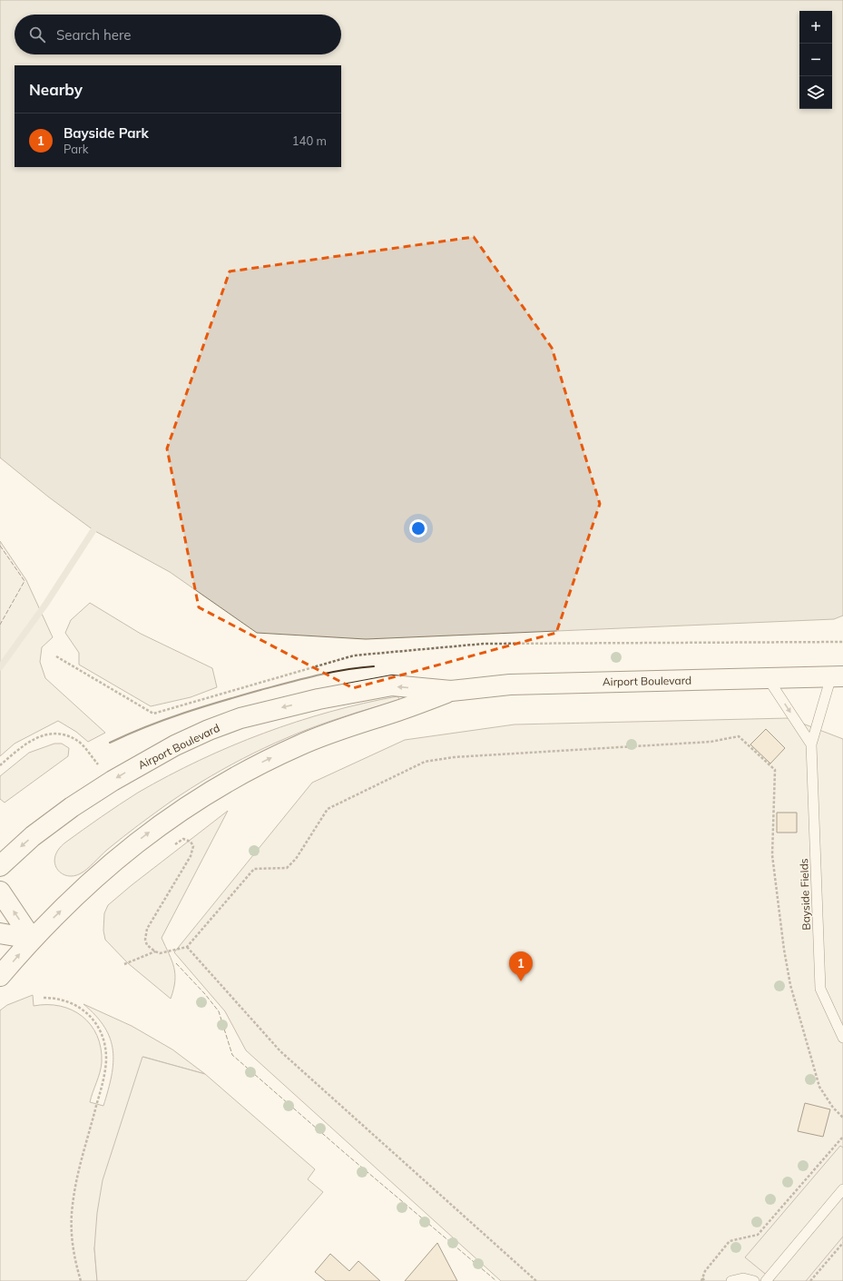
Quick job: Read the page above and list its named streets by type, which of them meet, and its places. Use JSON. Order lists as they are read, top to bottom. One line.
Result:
{"streets":{"main road":["Airport Boulevard"],"lane":["Bayside Fields"]},"crossings":[["Airport Boulevard","Bayside Fields"]],"page":{"map_buttons":["+","−"],"search":"Search here","heading":"Nearby","list":[{"mark":"1","name":"Bayside Park","note":"Park","value":"140 m"}],"pins":"1"}}
